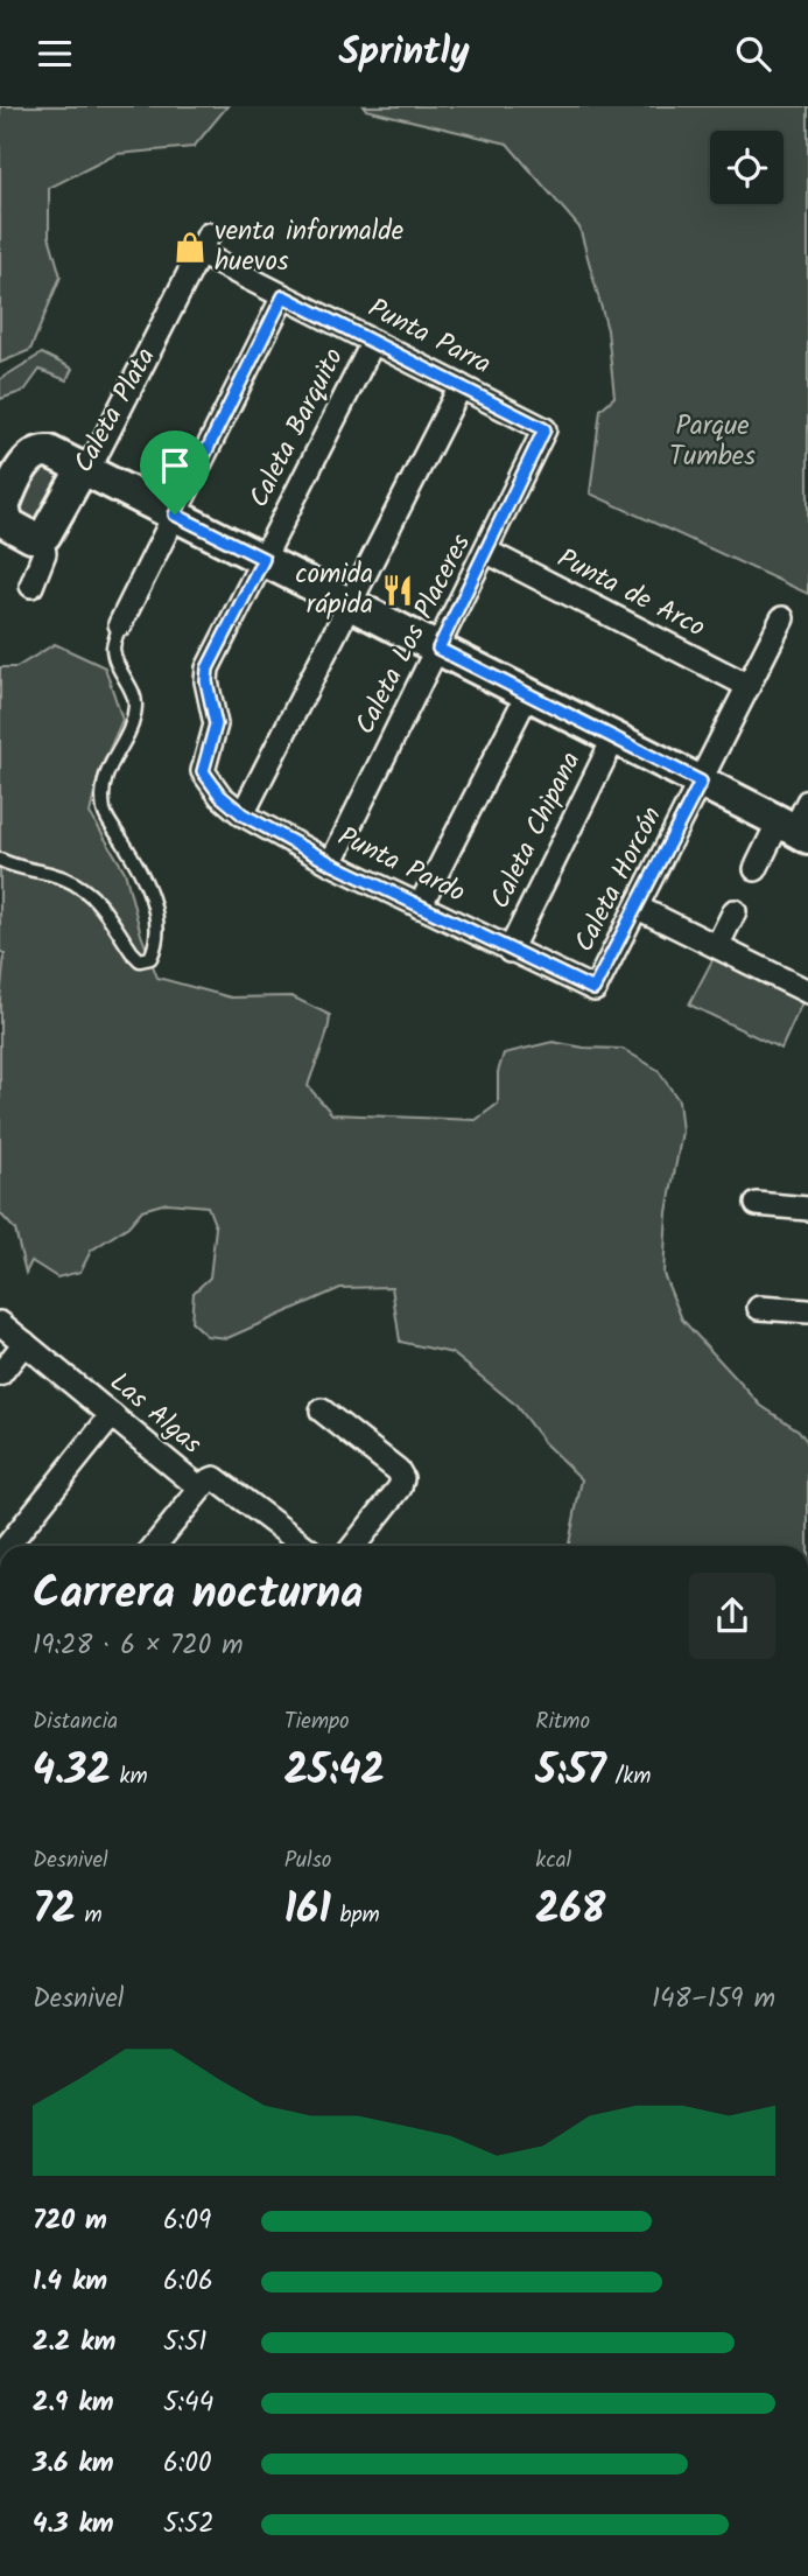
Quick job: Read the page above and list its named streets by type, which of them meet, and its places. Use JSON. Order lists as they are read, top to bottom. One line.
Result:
{"streets":{"street":["Punta Parra","Caleta Plata","Caleta Barquito","Punta de Arco","Caleta Los Placeres","Caleta Chipana","Punta Pardo","Caleta Horcón","Las Algas"]},"crossings":[["Punta Parra","Caleta Plata"],["Punta Parra","Caleta Barquito"],["Punta Parra","Caleta Los Placeres"],["Caleta Barquito","Punta Pardo"],["Punta de Arco","Caleta Los Placeres"],["Punta de Arco","Caleta Horcón"],["Caleta Los Placeres","Punta Pardo"],["Caleta Chipana","Punta Pardo"],["Punta Pardo","Caleta Horcón"]],"parks":["Parque Tumbes"],"places":{"shop":["venta informalde huevos"],"restaurant":["comida rápida"]},"page":{"header":"Sprintly","heading":["Carrera nocturna","19:28 · 6 × 720 m"],"stats":[["Distancia","4.32 km"],["Tiempo","25:42"],["Ritmo","5:57 /km"],["Desnivel","72 m"],["Pulso","161 bpm"],["kcal","268"]],"chart":["Desnivel","148–159 m"],"list":[{"name":"720 m","note":"6:09"},{"name":"1.4 km","note":"6:06"},{"name":"2.2 km","note":"5:51"},{"name":"2.9 km","note":"5:44"},{"name":"3.6 km","note":"6:00"},{"name":"4.3 km","note":"5:52"}]}}
